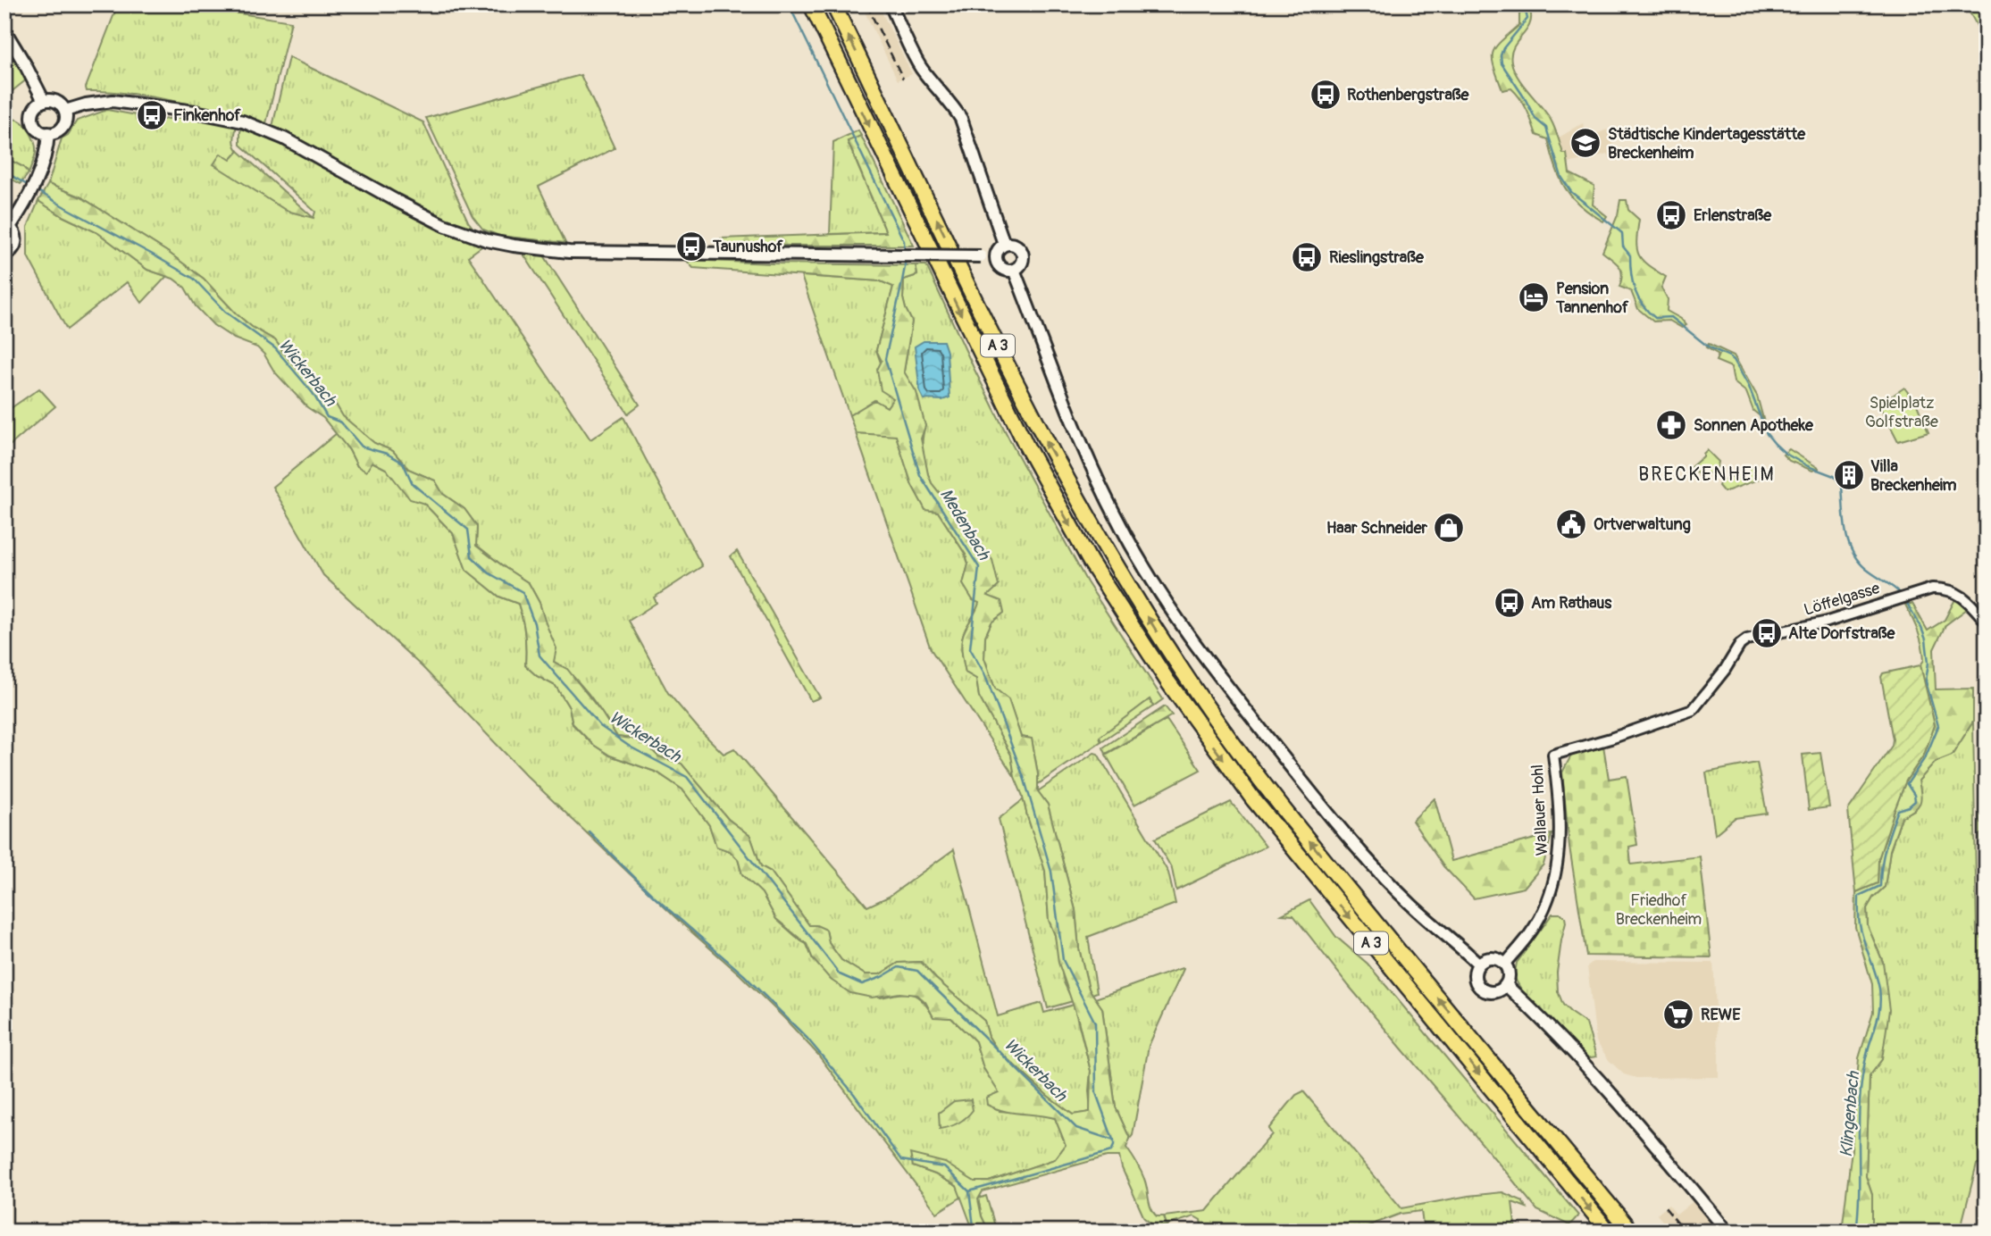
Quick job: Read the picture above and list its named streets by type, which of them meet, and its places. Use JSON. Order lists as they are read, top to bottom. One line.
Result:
{"streets":{"highway":["A 3"],"street":["Löffelgasse","Wallauer Hohl"]},"crossings":[["Löffelgasse","Wallauer Hohl"]],"districts":["BRECKENHEIM"],"water":["Wickerbach","Medenbach","Klingenbach"],"parks":["Spielplatz Golfstraße","Friedhof Breckenheim"],"places":{"bus stop":["Rothenbergstraße","Finkenhof","Erlenstraße","Taunushof","Rieslingstraße","Am Rathaus","Alte Dorfstraße"],"school or university":["Städtische Kindertagesstätte Breckenheim"],"hotel":["Pension Tannenhof"],"pharmacy":["Sonnen Apotheke"],"building":["Villa Breckenheim"],"public building":["Ortverwaltung"],"shop":["Haar Schneider"],"supermarket":["REWE"]}}
